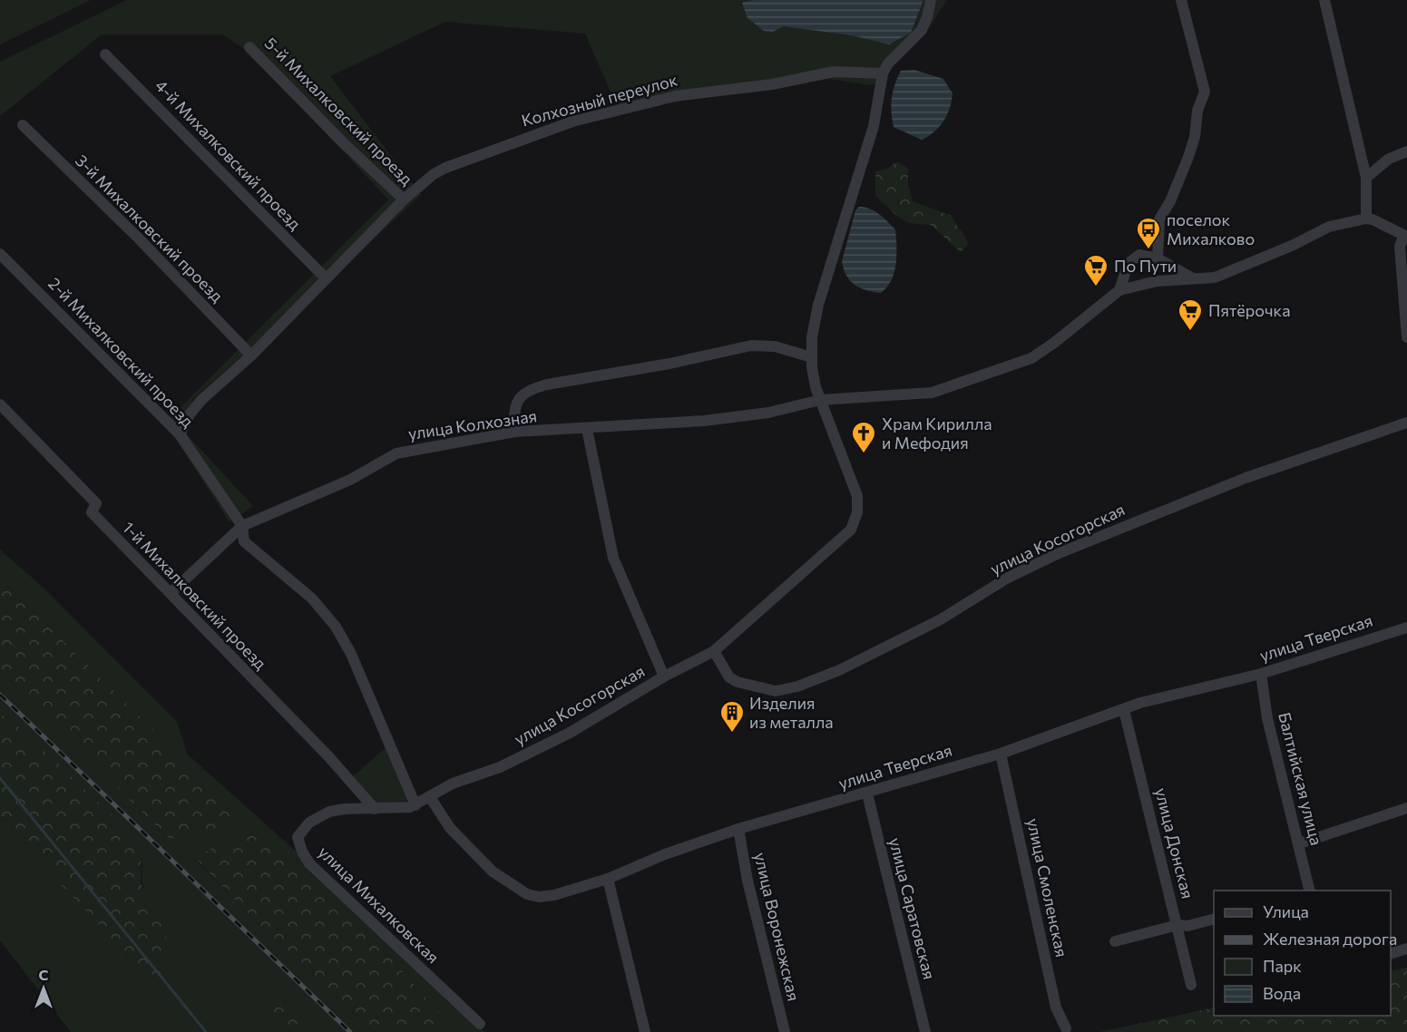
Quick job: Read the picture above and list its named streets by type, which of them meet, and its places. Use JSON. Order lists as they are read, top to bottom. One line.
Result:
{"streets":{"street":["Колхозный переулок","5-й Михалковский проезд","4-й Михалковский проезд","3-й Михалковский проезд","2-й Михалковский проезд","улица Колхозная","улица Косогорская","1-й Михалковский проезд","улица Тверская","Балтийская улица","улица Донская","улица Смоленская","улица Михалковская","улица Саратовская","улица Воронежская"]},"crossings":[["Колхозный переулок","5-й Михалковский проезд"],["Колхозный переулок","4-й Михалковский проезд"],["Колхозный переулок","3-й Михалковский проезд"],["Колхозный переулок","2-й Михалковский проезд"],["Колхозный переулок","улица Косогорская"],["2-й Михалковский проезд","улица Колхозная"],["2-й Михалковский проезд","улица Михалковская"],["улица Колхозная","улица Косогорская"],["улица Колхозная","1-й Михалковский проезд"],["улица Косогорская","улица Тверская"],["улица Косогорская","улица Михалковская"],["1-й Михалковский проезд","улица Михалковская"],["улица Тверская","Балтийская улица"],["улица Тверская","улица Донская"],["улица Тверская","улица Смоленская"],["улица Тверская","улица Михалковская"],["улица Тверская","улица Саратовская"],["улица Тверская","улица Воронежская"]],"places":{"bus stop":["поселок Михалково"],"supermarket":["По Пути","Пятёрочка"],"church":["Храм Кирилла и Мефодия"],"building":["Изделия из металла"]},"legend":["Улица","Железная дорога","Парк","Вода"],"north":"top"}
